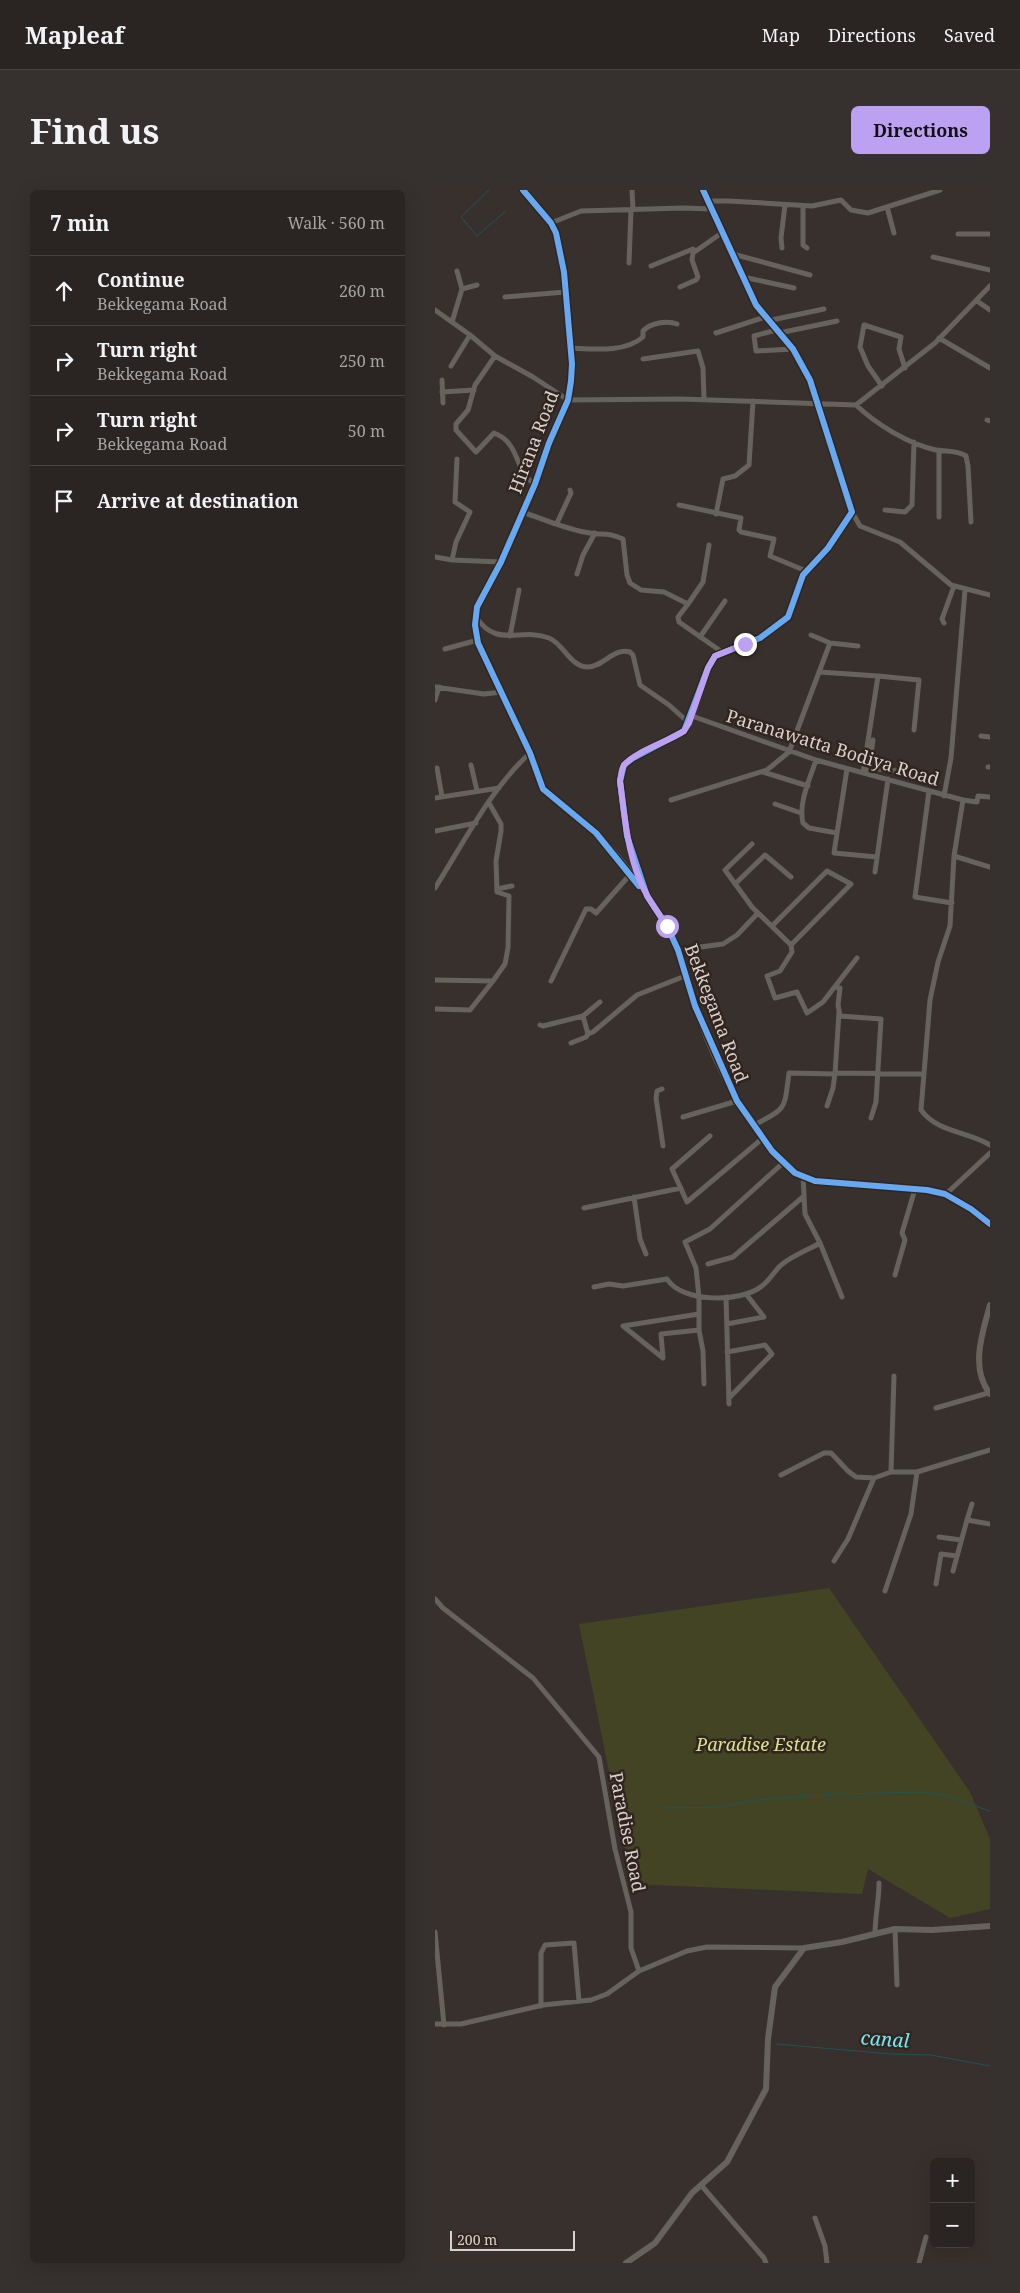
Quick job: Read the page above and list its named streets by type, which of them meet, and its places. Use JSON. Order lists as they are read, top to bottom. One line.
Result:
{"streets":{"street":["Hirana Road","Paranawatta Bodiya Road","Bekkegama Road","Paradise Road"]},"crossings":[["Paranawatta Bodiya Road","Bekkegama Road"]],"water":["canal"],"parks":["Paradise Estate"],"scale_bar":"200 m","page":{"header":"Mapleaf","nav":["Map","Directions","Saved"],"buttons":"Directions","title":"Find us","heading":["7 min","Walk · 560 m"],"list":[["Continue","Bekkegama Road","260 m"],["Turn right","Bekkegama Road","250 m"],["Turn right","Bekkegama Road","50 m"],"Arrive at destination"],"map_buttons":["+","−"],"scale":"200 m"}}
